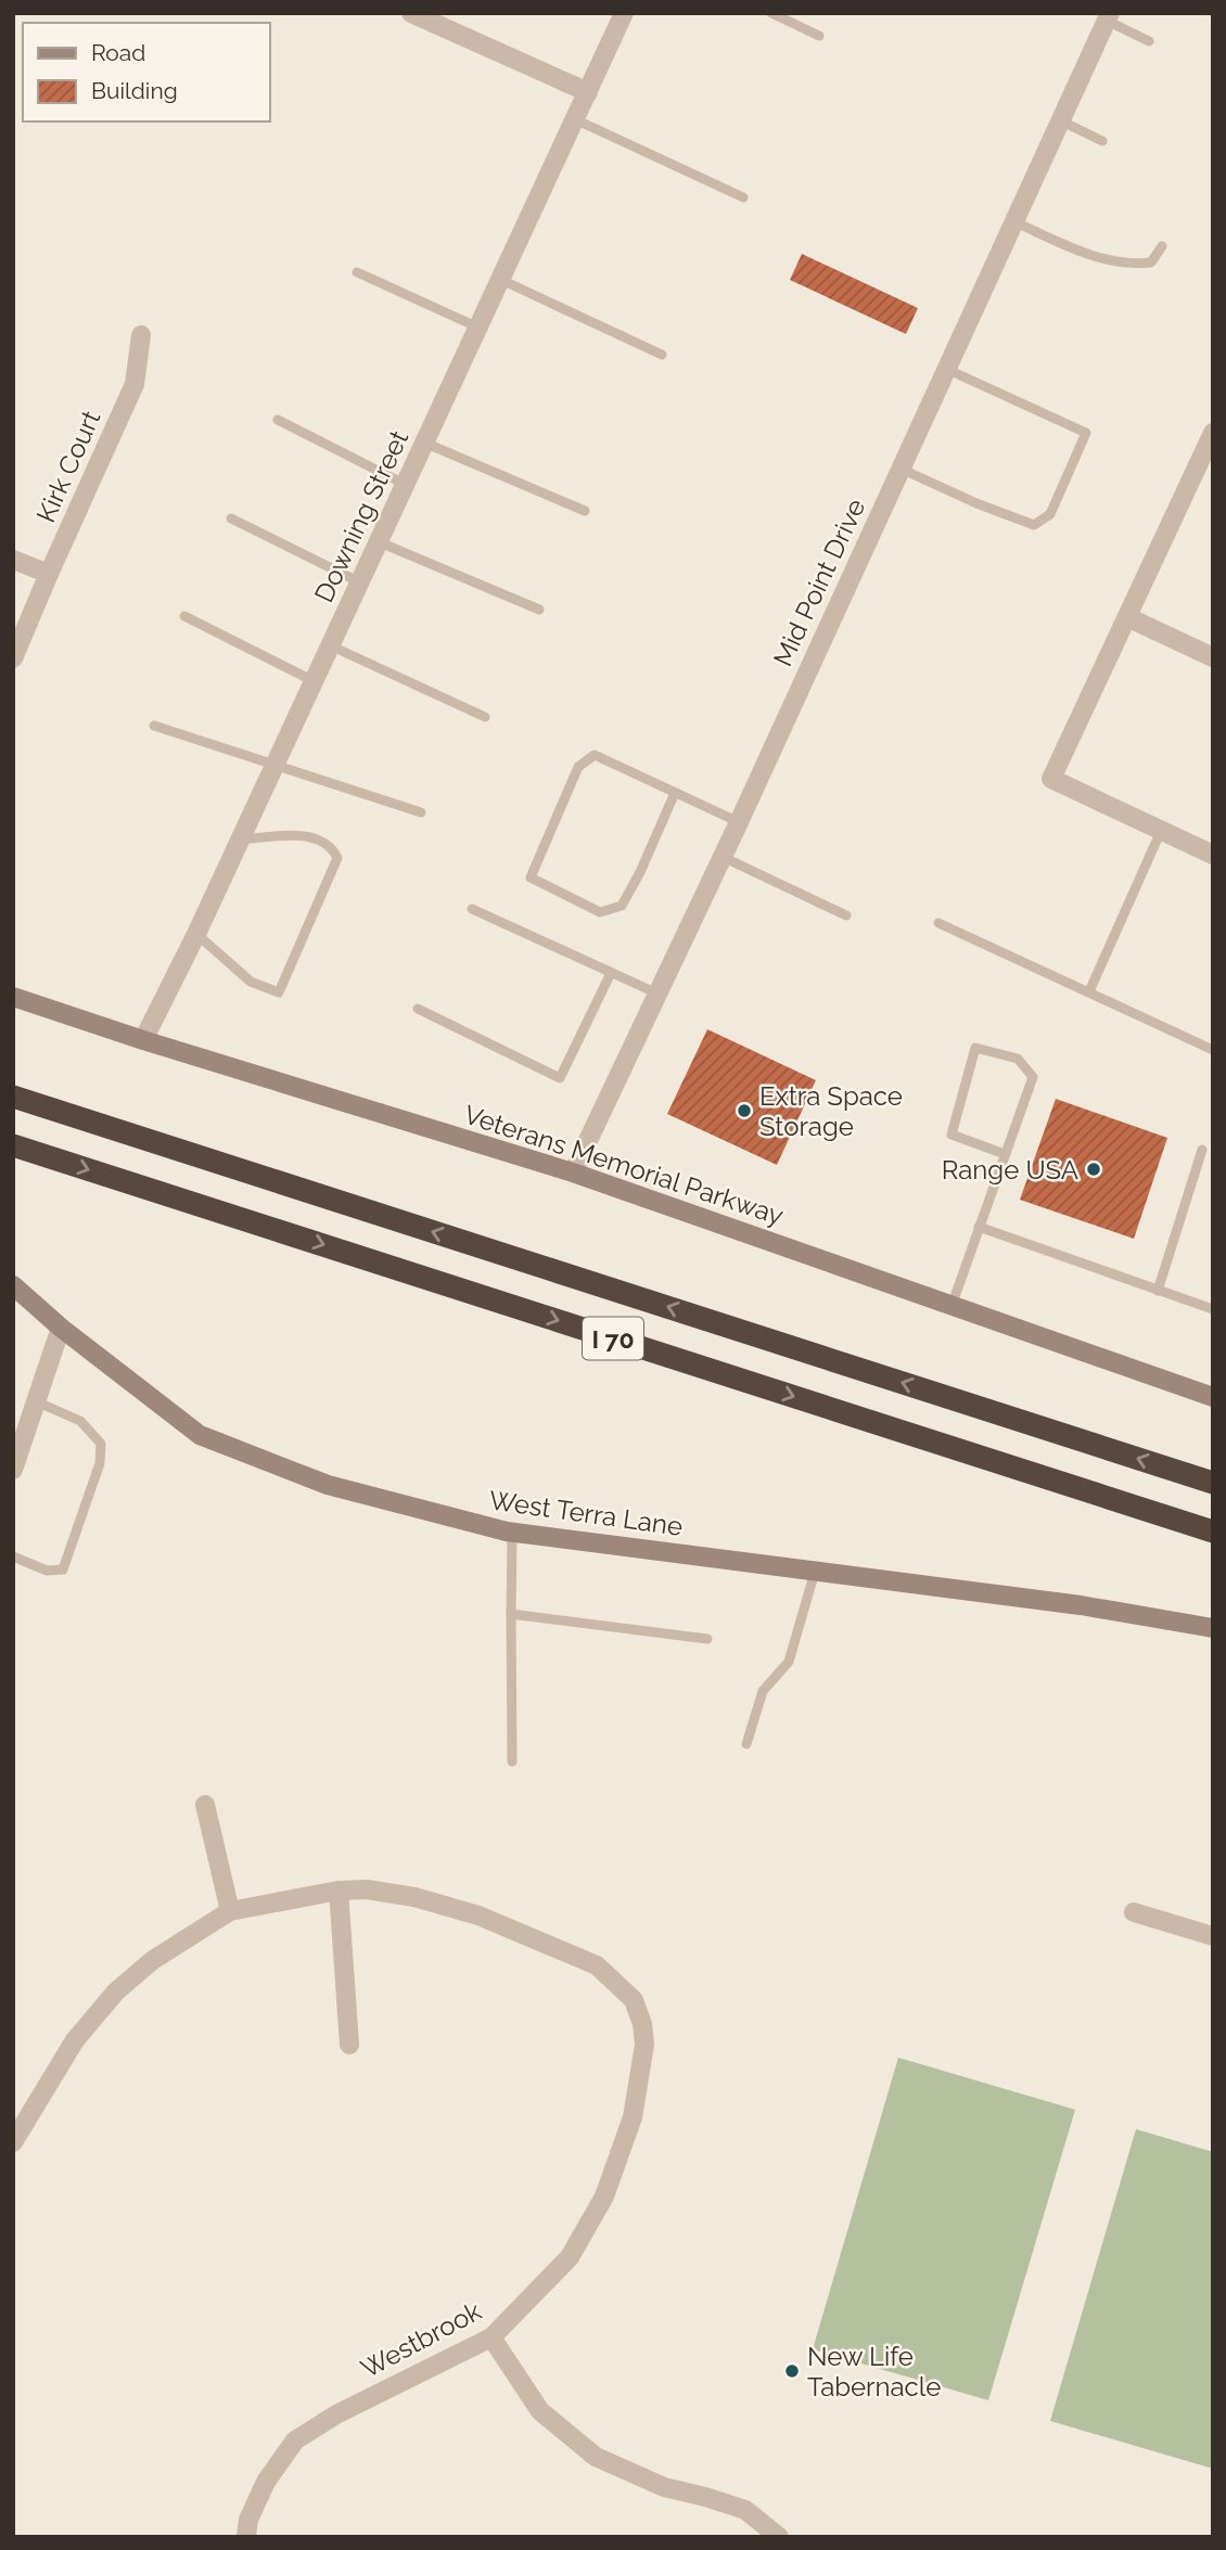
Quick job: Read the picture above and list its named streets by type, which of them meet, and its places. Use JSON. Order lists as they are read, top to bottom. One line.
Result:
{"streets":{"highway":["I 70"],"street":["Kirk Court","Downing Street","Mid Point Drive","Veterans Memorial Parkway","West Terra Lane","Westbrook"]},"crossings":[["Downing Street","Veterans Memorial Parkway"],["Mid Point Drive","Veterans Memorial Parkway"]],"places":["Extra Space Storage","Range USA","New Life Tabernacle"],"legend":["Road","Building"]}
